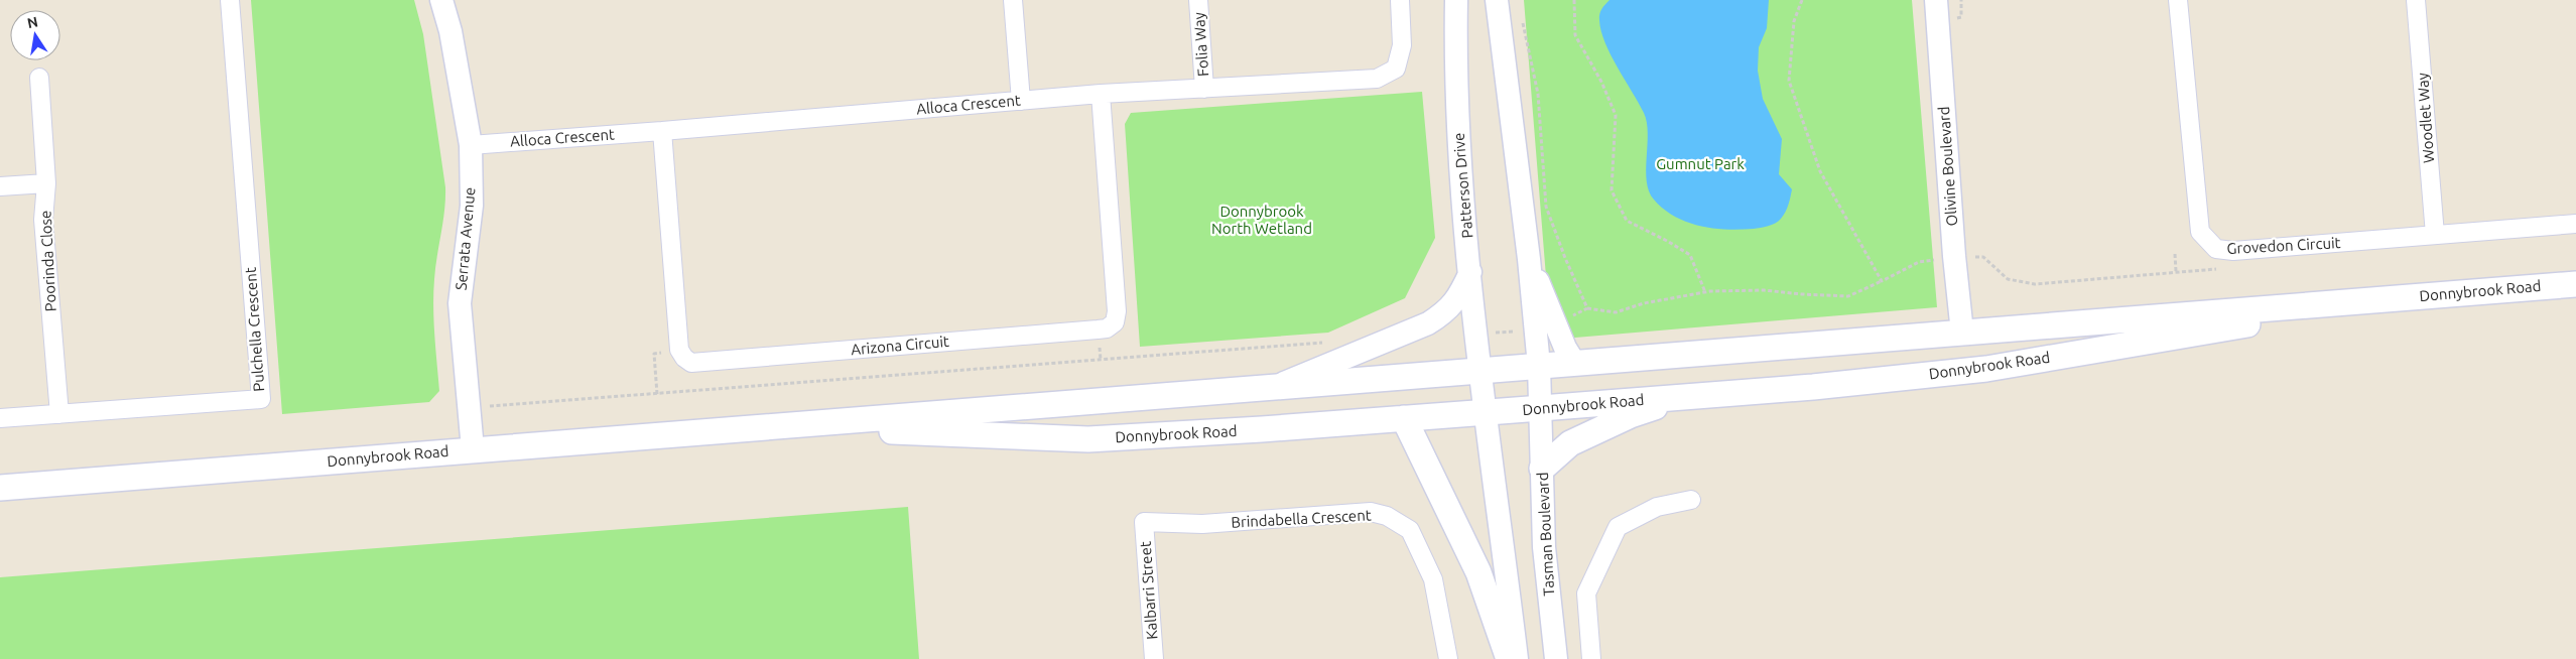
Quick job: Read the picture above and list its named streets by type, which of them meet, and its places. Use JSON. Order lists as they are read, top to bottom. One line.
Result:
{"streets":{"main road":["Donnybrook Road"],"street":["Folia Way","Alloca Crescent","Woodlet Way","Olivine Boulevard","Patterson Drive","Serrata Avenue","Grovedon Circuit","Poorinda Close","Pulchella Crescent","Arizona Circuit","Brindabella Crescent","Tasman Boulevard","Kalbarri Street"]},"crossings":[["Folia Way","Alloca Crescent"],["Alloca Crescent","Serrata Avenue"],["Alloca Crescent","Arizona Circuit"],["Woodlet Way","Grovedon Circuit"],["Olivine Boulevard","Donnybrook Road"],["Patterson Drive","Donnybrook Road"],["Serrata Avenue","Donnybrook Road"],["Poorinda Close","Pulchella Crescent"],["Donnybrook Road","Tasman Boulevard"],["Brindabella Crescent","Kalbarri Street"]],"parks":["Gumnut Park","Donnybrook North Wetland"],"north":"top"}
